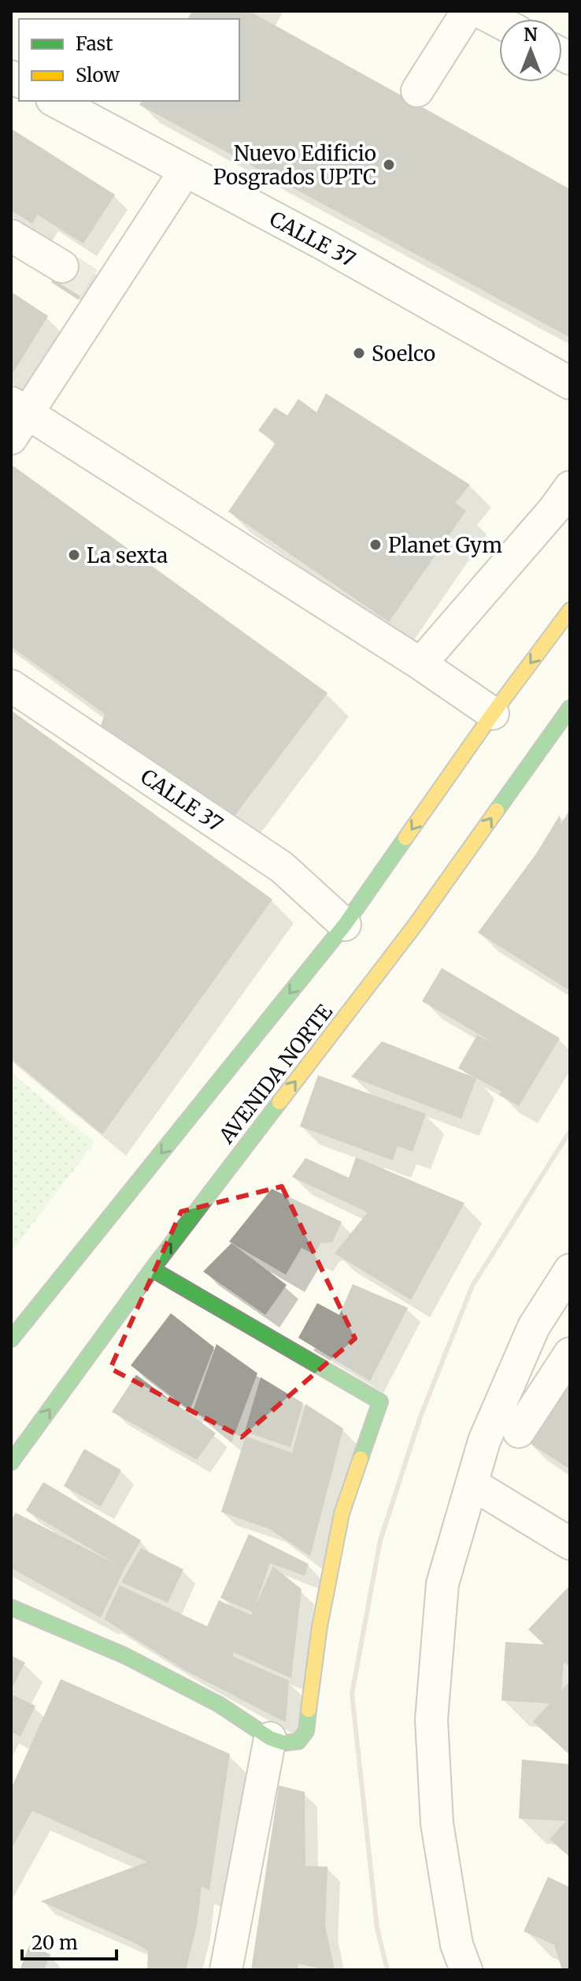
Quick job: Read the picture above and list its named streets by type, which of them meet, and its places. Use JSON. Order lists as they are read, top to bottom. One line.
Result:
{"streets":{"main road":["AVENIDA NORTE"],"street":["CALLE 37"]},"crossings":[["CALLE 37","AVENIDA NORTE"]],"places":["Nuevo Edificio Posgrados UPTC","Soelco","Planet Gym","La sexta"],"legend":["Fast","Slow"],"scale_bar":"20 m","north":"top"}
